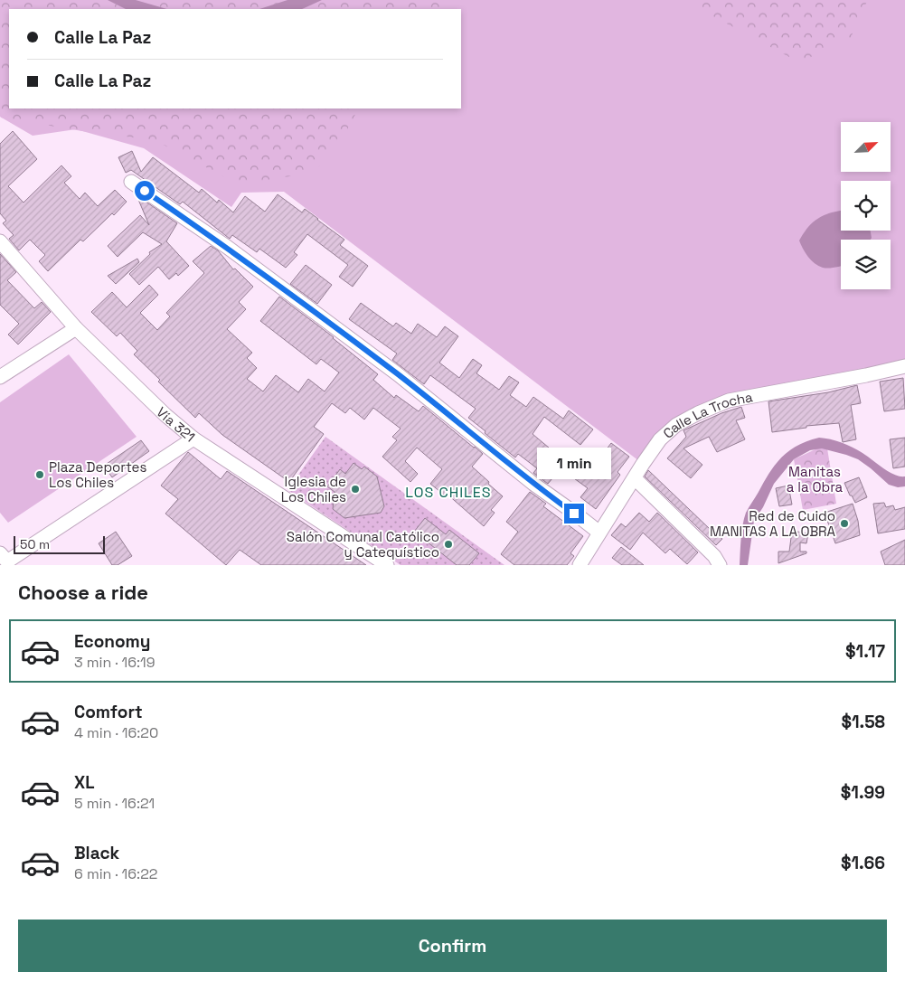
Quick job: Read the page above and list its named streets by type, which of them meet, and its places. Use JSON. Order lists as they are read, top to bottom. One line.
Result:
{"streets":{"street":["Calle La Trocha","Vía 321"]},"districts":["LOS CHILES"],"parks":["Manitas a la Obra"],"places":["Plaza Deportes Los Chiles","Iglesia de Los Chiles","Red de Cuido MANITAS A LA OBRA","Salón Comunal Católico y Catequístico"],"scale_bar":"50 m","north":"top right","page":{"banner":["Calle La Paz","Calle La Paz"],"bubble":"1 min","scale":"50 m","heading":"Choose a ride","list":[{"name":"Economy","note":"3 min · 16:19","value":"$1.17"},{"name":"Comfort","note":"4 min · 16:20","value":"$1.58"},{"name":"XL","note":"5 min · 16:21","value":"$1.99"},{"name":"Black","note":"6 min · 16:22","value":"$1.66"}],"buttons":"Confirm"}}
